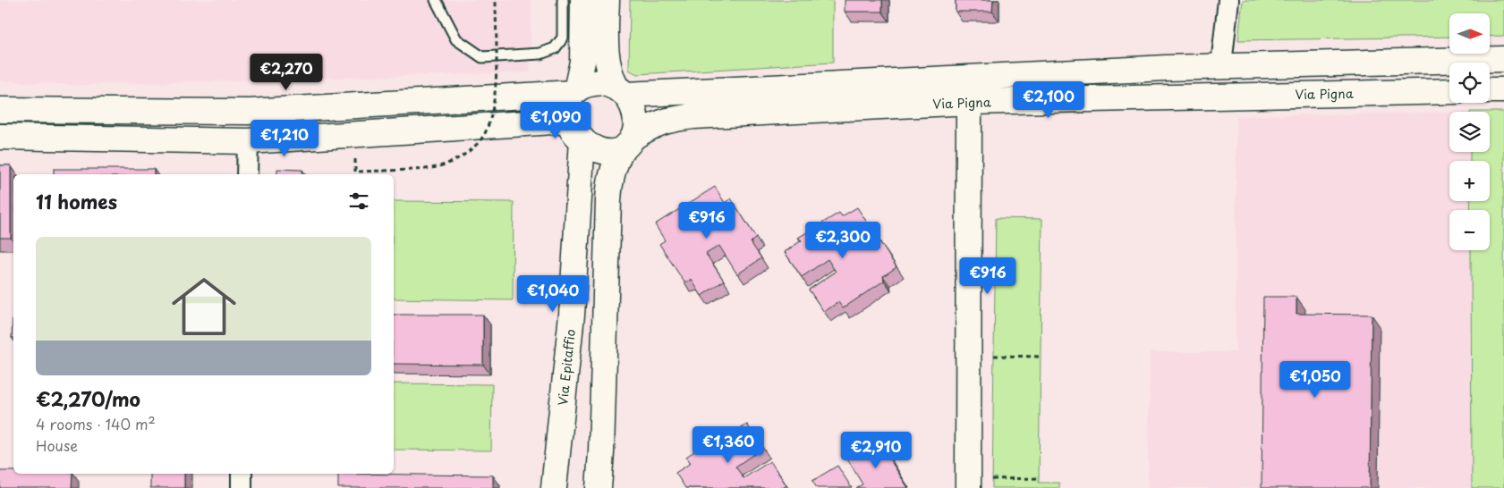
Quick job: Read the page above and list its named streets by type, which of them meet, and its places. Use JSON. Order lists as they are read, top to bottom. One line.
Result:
{"streets":{"main road":["Via Pigna","Via Epitaffio"]},"crossings":[["Via Pigna","Via Epitaffio"]],"north":"right","page":{"map_buttons":["+","−"],"price":["€2,270","€2,100","€1,090","€1,210","€916","€2,300","€916","€1,040","€1,050","€1,360","€2,910"],"heading":"11 homes","list":[{"name":"€2,270/mo","note":"4 rooms · 140 m² · House"}]}}
